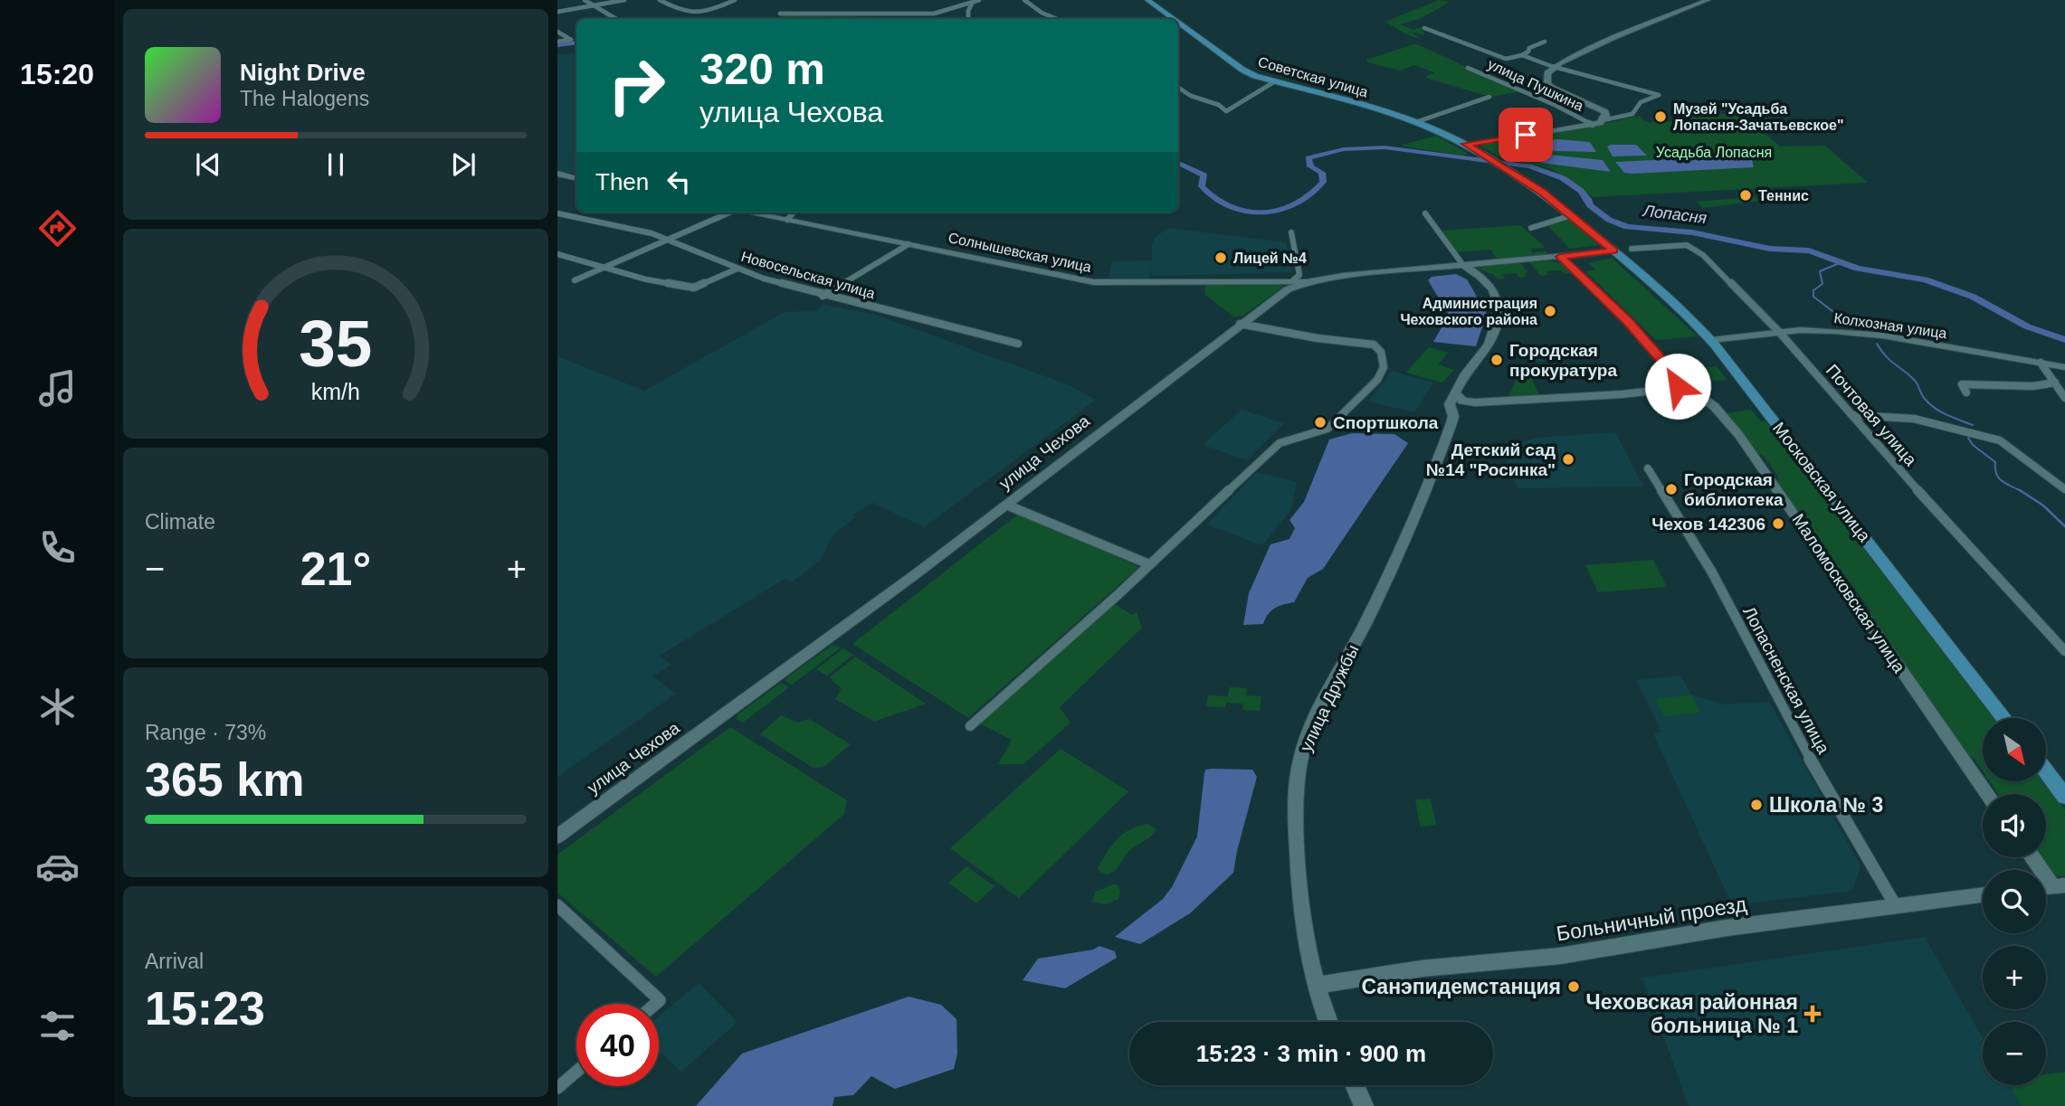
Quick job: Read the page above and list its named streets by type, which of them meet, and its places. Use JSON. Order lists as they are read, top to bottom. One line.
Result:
{"streets":{"main road":["Советская улица","Московская улица"],"street":["улица Пушкина","Солнышевская улица","Новосельская улица","Колхозная улица","Почтовая улица","улица Чехова","Маломосковская улица","Лопасненская улица","улица Дружбы","Больничный проезд"]},"crossings":[["Советская улица","улица Пушкина"],["Советская улица","Московская улица"],["Солнышевская улица","улица Чехова"],["Колхозная улица","Почтовая улица"],["Колхозная улица","Московская улица"],["улица Чехова","Московская улица"],["улица Чехова","улица Дружбы"],["Лопасненская улица","Больничный проезд"],["улица Дружбы","Больничный проезд"]],"water":["Лопасня"],"parks":["Усадьба Лопасня"],"places":{"other":["Музей \"Усадьба Лопасня-Зачатьевское\"","Теннис","Лицей №4","Администрация Чеховского района","Городская прокуратура","Спортшкола","Детский сад №14 \"Росинка\"","Городская библиотека","Чехов 142306","Школа № 3","Санэпидемстанция"],"health":["Чеховская районная больница № 1"]},"north":"bottom right","page":{"tabs":"15:20","turn":["320 m","улица Чехова"],"song":["Night Drive","The Halogens"],"then":"Then","tile":["Climate",["Range · 73%","365 km"],["Arrival","15:23"]],"heat":["−","21°","+"],"map_buttons":["+","−"],"limit":"40","trip":"15:23 · 3 min · 900 m","gauge":["35","km/h"]}}
